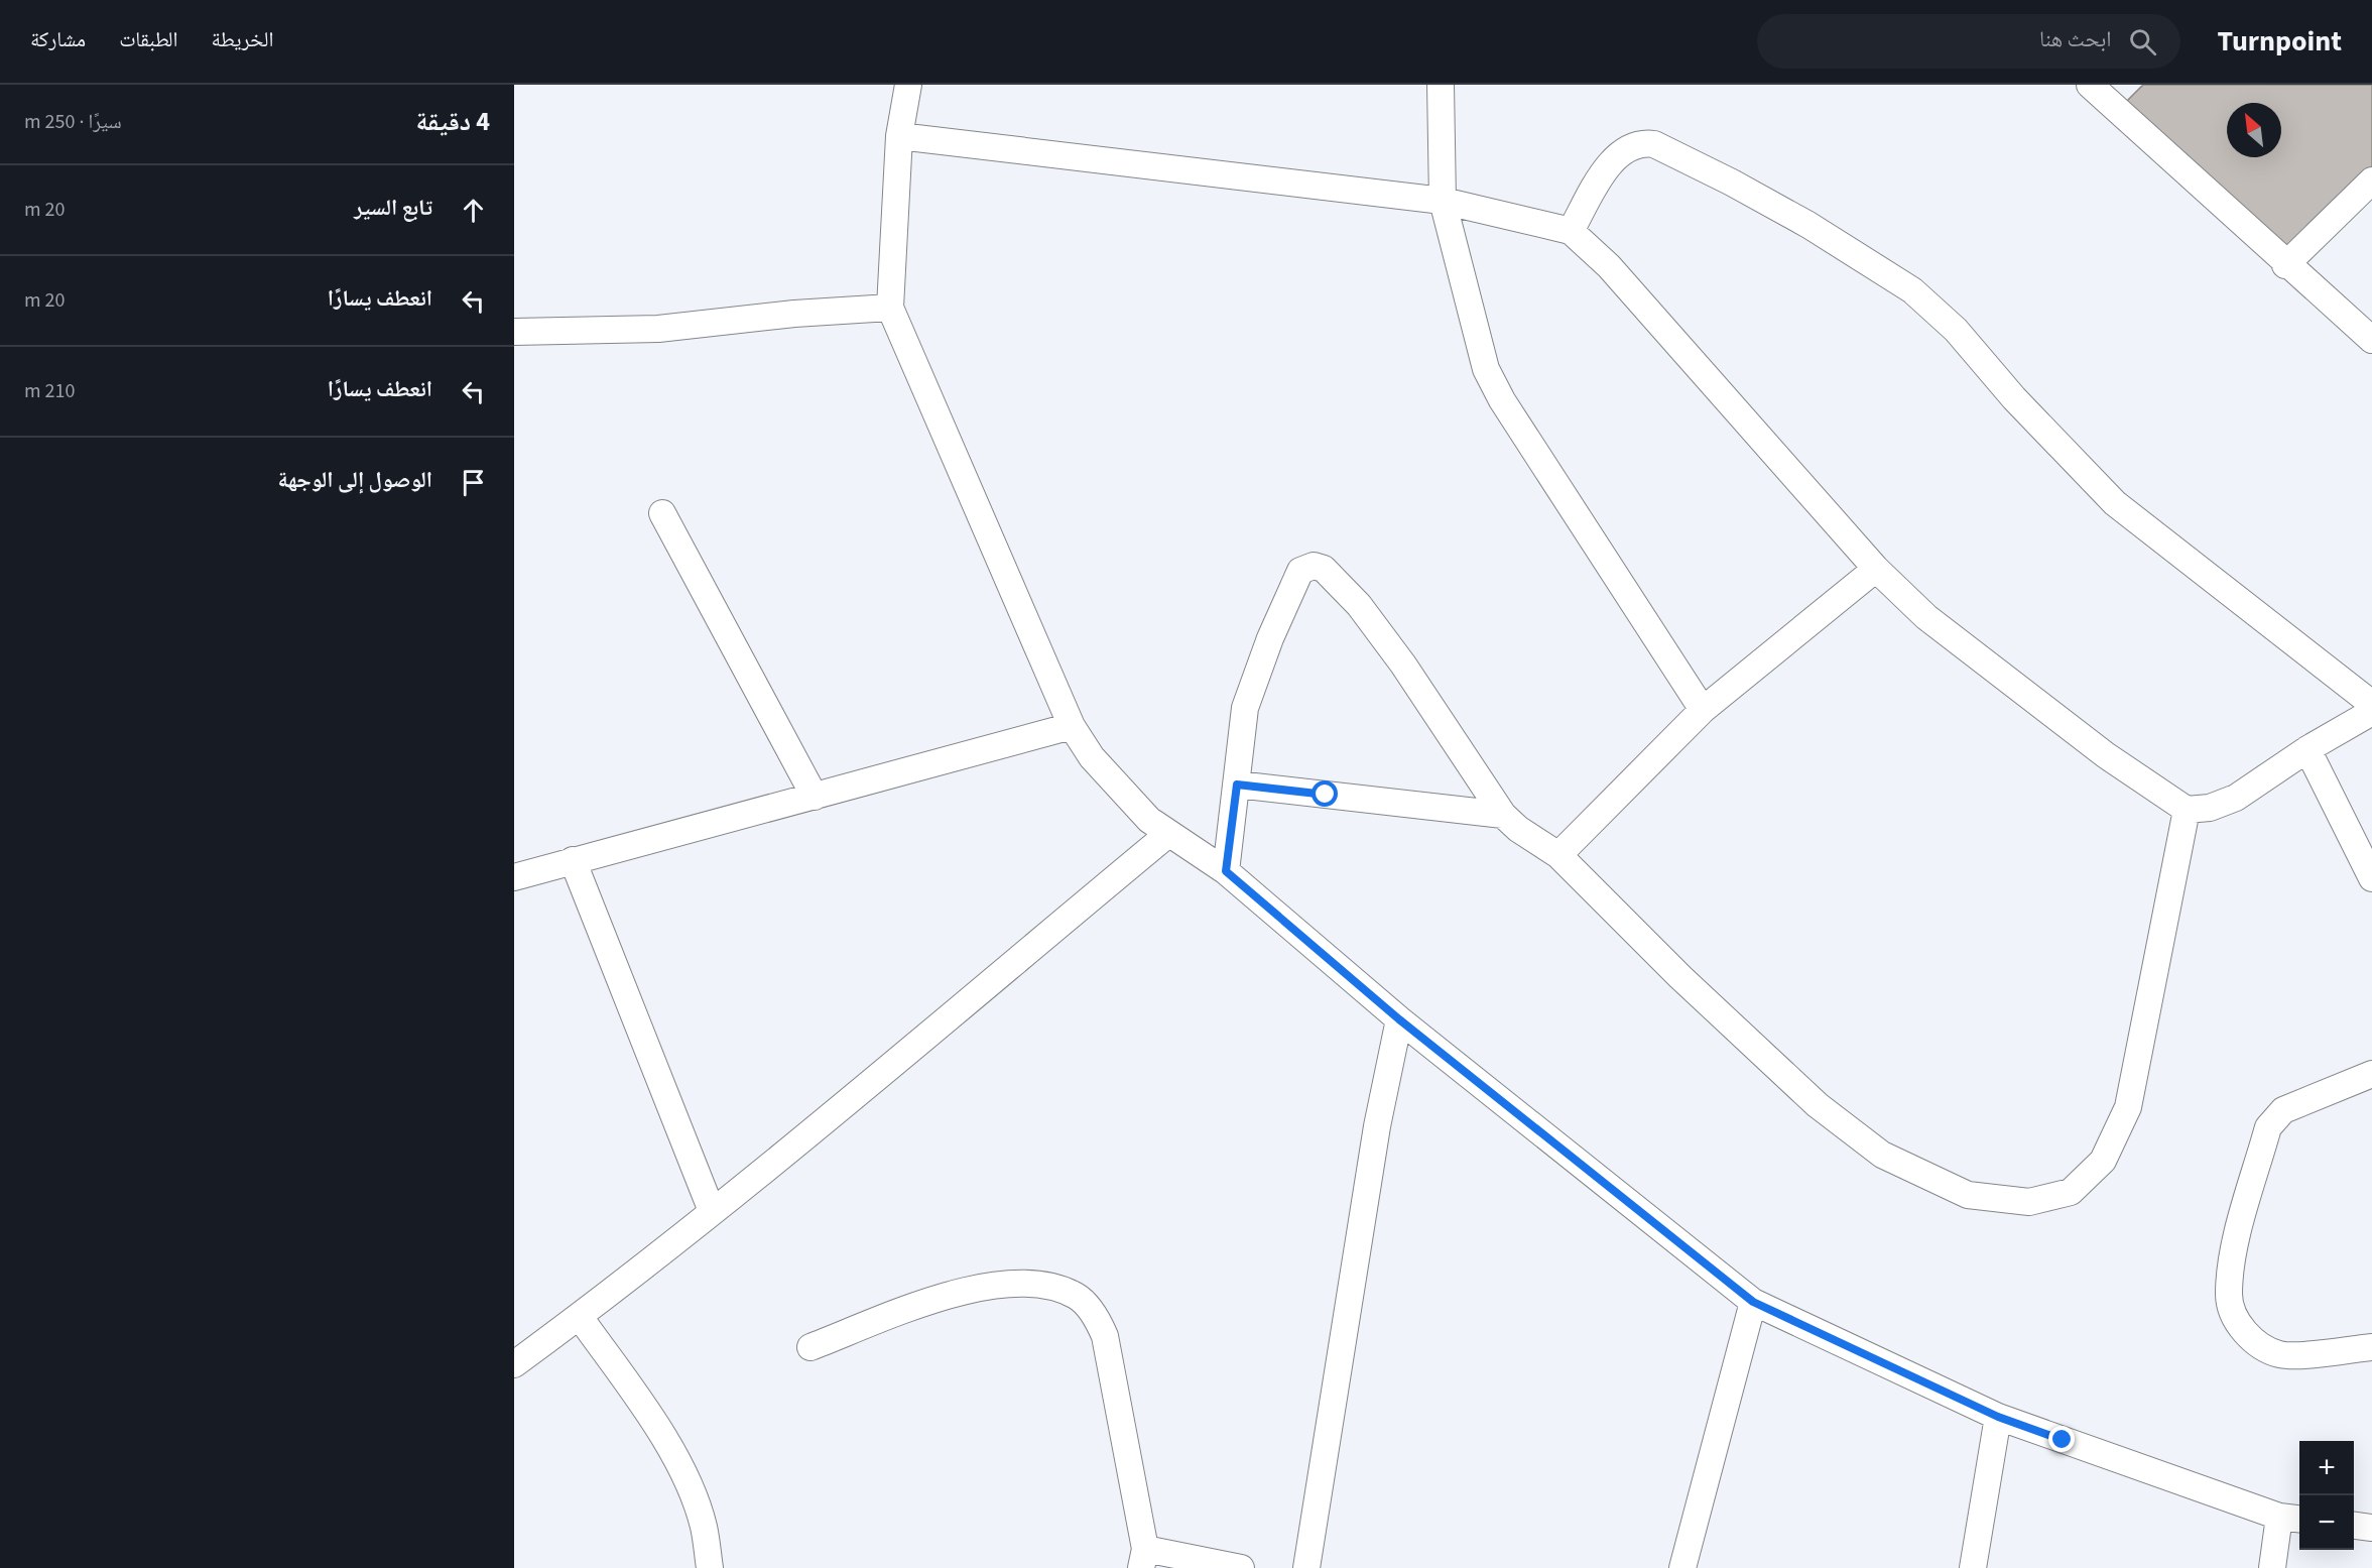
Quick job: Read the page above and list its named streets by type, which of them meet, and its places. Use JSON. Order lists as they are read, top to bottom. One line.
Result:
{"north":"top left","page":{"header":"Turnpoint","search":"ابحث هنا","nav":["الخريطة","الطبقات","مشاركة"],"heading":["4 دقيقة","سيرًا · 250 m"],"list":[["تابع السير","20 m"],["انعطف يسارًا","20 m"],["انعطف يسارًا","210 m"],"الوصول إلى الوجهة"],"map_buttons":["+","−"]}}
